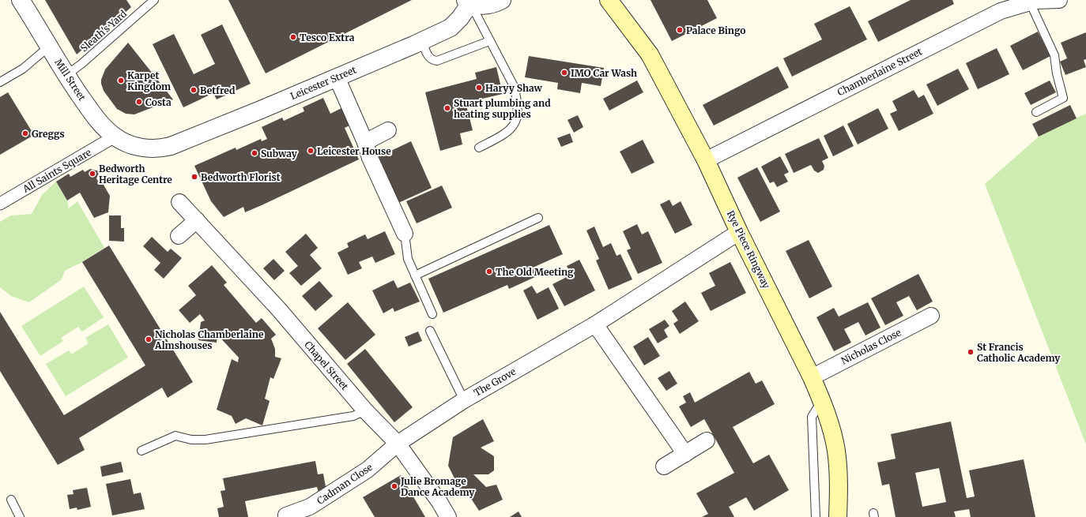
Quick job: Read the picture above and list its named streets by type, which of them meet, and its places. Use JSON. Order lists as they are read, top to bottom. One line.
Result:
{"streets":{"main road":["Rye Piece Ringway"],"street":["Chamberlaine Street","Mill Street","Leicester Street","All Saints Square","Nicholas Close","Chapel Street","The Grove","Cadman Close"],"lane":["Sleath's Yard"]},"crossings":[["Sleath's Yard","Mill Street"],["Chamberlaine Street","Rye Piece Ringway"],["Mill Street","Leicester Street"],["Mill Street","All Saints Square"],["Rye Piece Ringway","Nicholas Close"],["Rye Piece Ringway","The Grove"],["Chapel Street","The Grove"],["Chapel Street","Cadman Close"],["The Grove","Cadman Close"]],"places":["Palace Bingo","Tesco Extra","IMO Car Wash","Karpet Kingdom","Haryy Shaw","Betfred","Costa","Stuart plumbing and heating supplies","Greggs","Leicester House","Subway","Bedworth Heritage Centre","Bedworth Florist","The Old Meeting","Nicholas Chamberlaine Almshouses","St Francis Catholic Academy","Julie Bromage Dance Academy"]}
